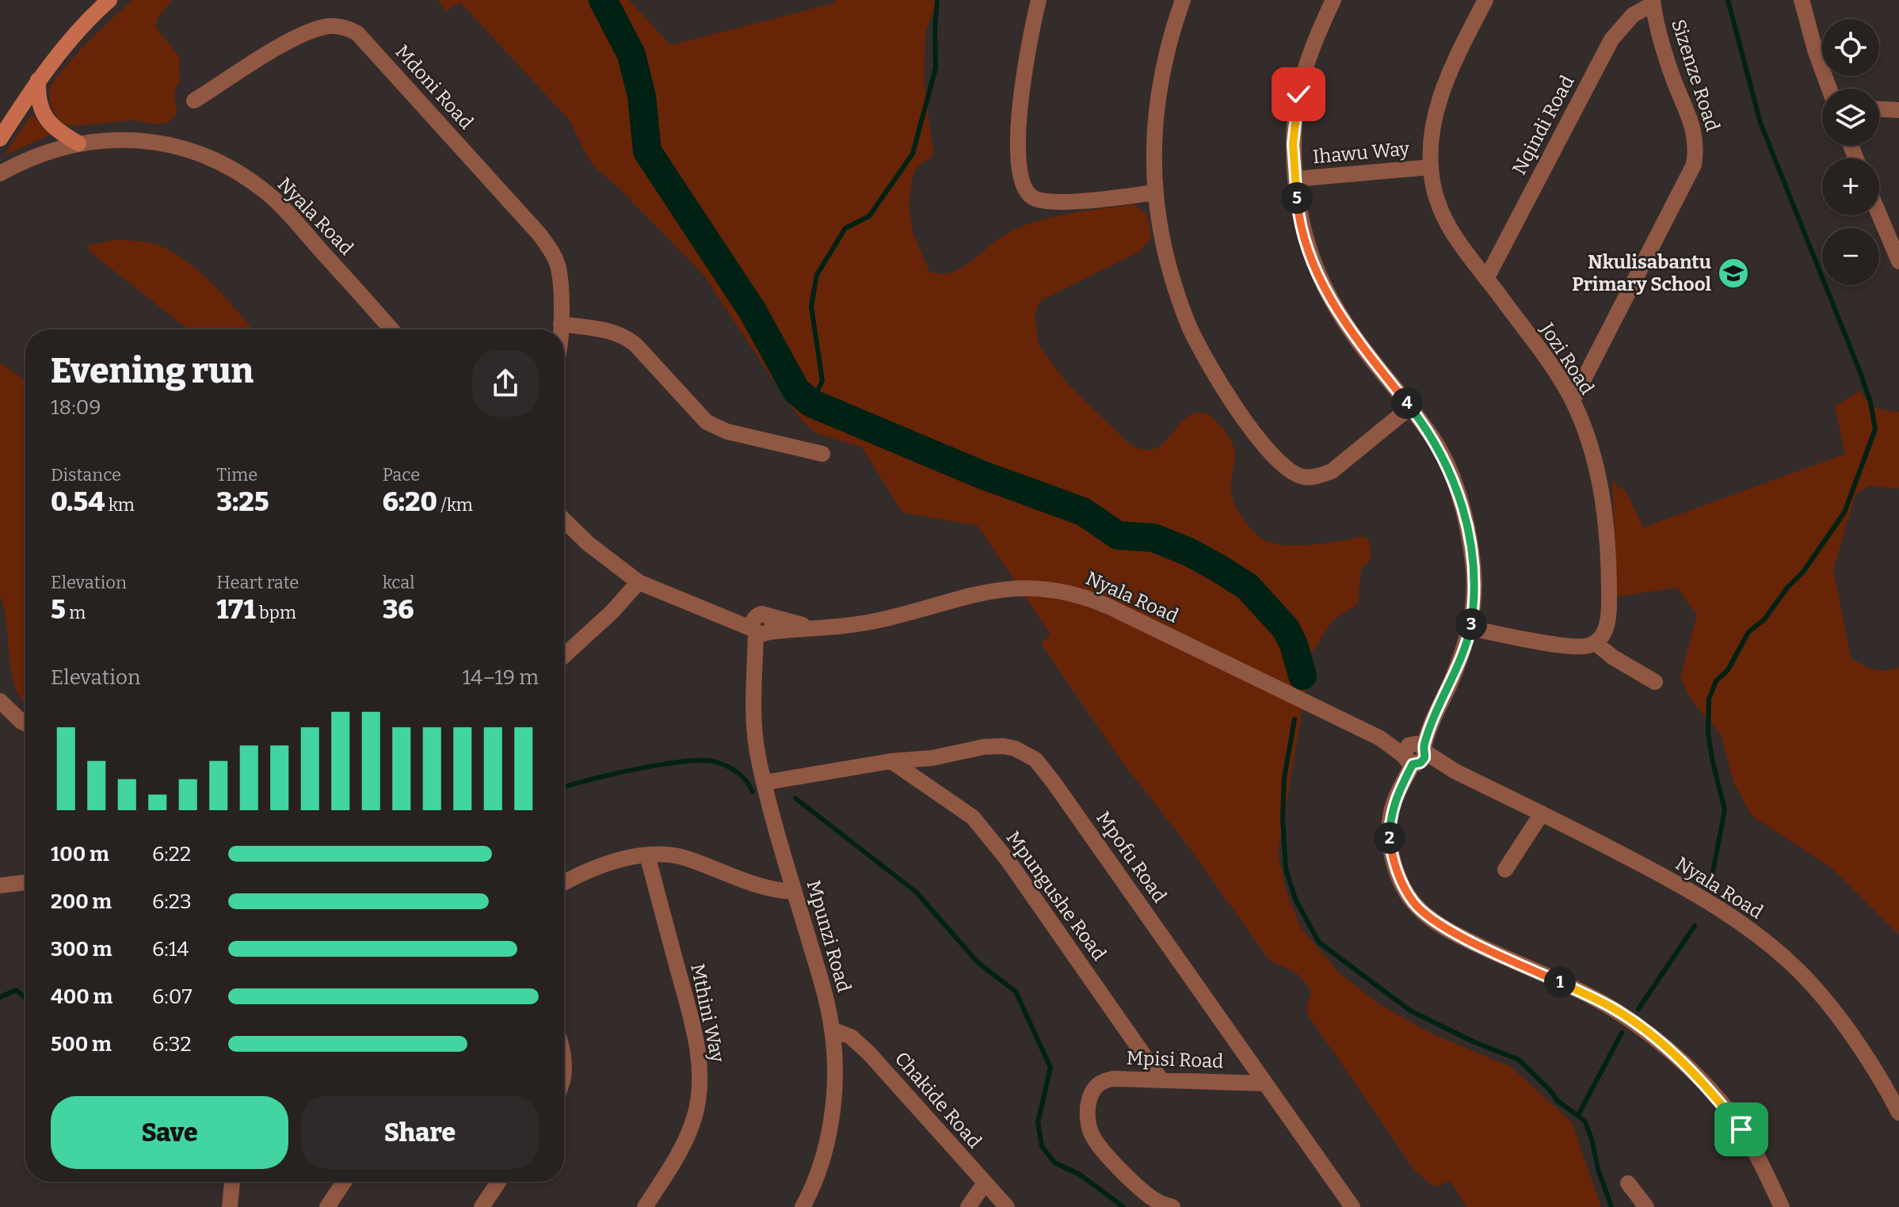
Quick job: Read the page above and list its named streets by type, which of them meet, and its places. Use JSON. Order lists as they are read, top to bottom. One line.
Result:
{"streets":{"street":["Sizenze Road","Mdoni Road","Nqindi Road","Ihawu Way","Nyala Road","Jozi Road","Mpofu Road","Mpungushe Road","Mpunzi Road","Mthini Way","Mpisi Road","Chakide Road"]},"crossings":[["Sizenze Road","Nqindi Road"],["Sizenze Road","Jozi Road"],["Nqindi Road","Jozi Road"],["Ihawu Way","Jozi Road"],["Nyala Road","Mpunzi Road"],["Mpofu Road","Mpungushe Road"],["Mpofu Road","Mpunzi Road"],["Mpofu Road","Mpisi Road"],["Mpungushe Road","Mpisi Road"],["Mpunzi Road","Chakide Road"]],"places":{"school or university":["Nkulisabantu Primary School"]},"page":{"map_buttons":["+","−"],"pins":["5","4","3","2","1"],"heading":["Evening run","18:09"],"stats":[["Distance","0.54 km"],["Time","3:25"],["Pace","6:20 /km"],["Elevation","5 m"],["Heart rate","171 bpm"],["kcal","36"]],"chart":["Elevation","14–19 m"],"list":[{"name":"100 m","note":"6:22"},{"name":"200 m","note":"6:23"},{"name":"300 m","note":"6:14"},{"name":"400 m","note":"6:07"},{"name":"500 m","note":"6:32"}],"buttons":["Save","Share"]}}
